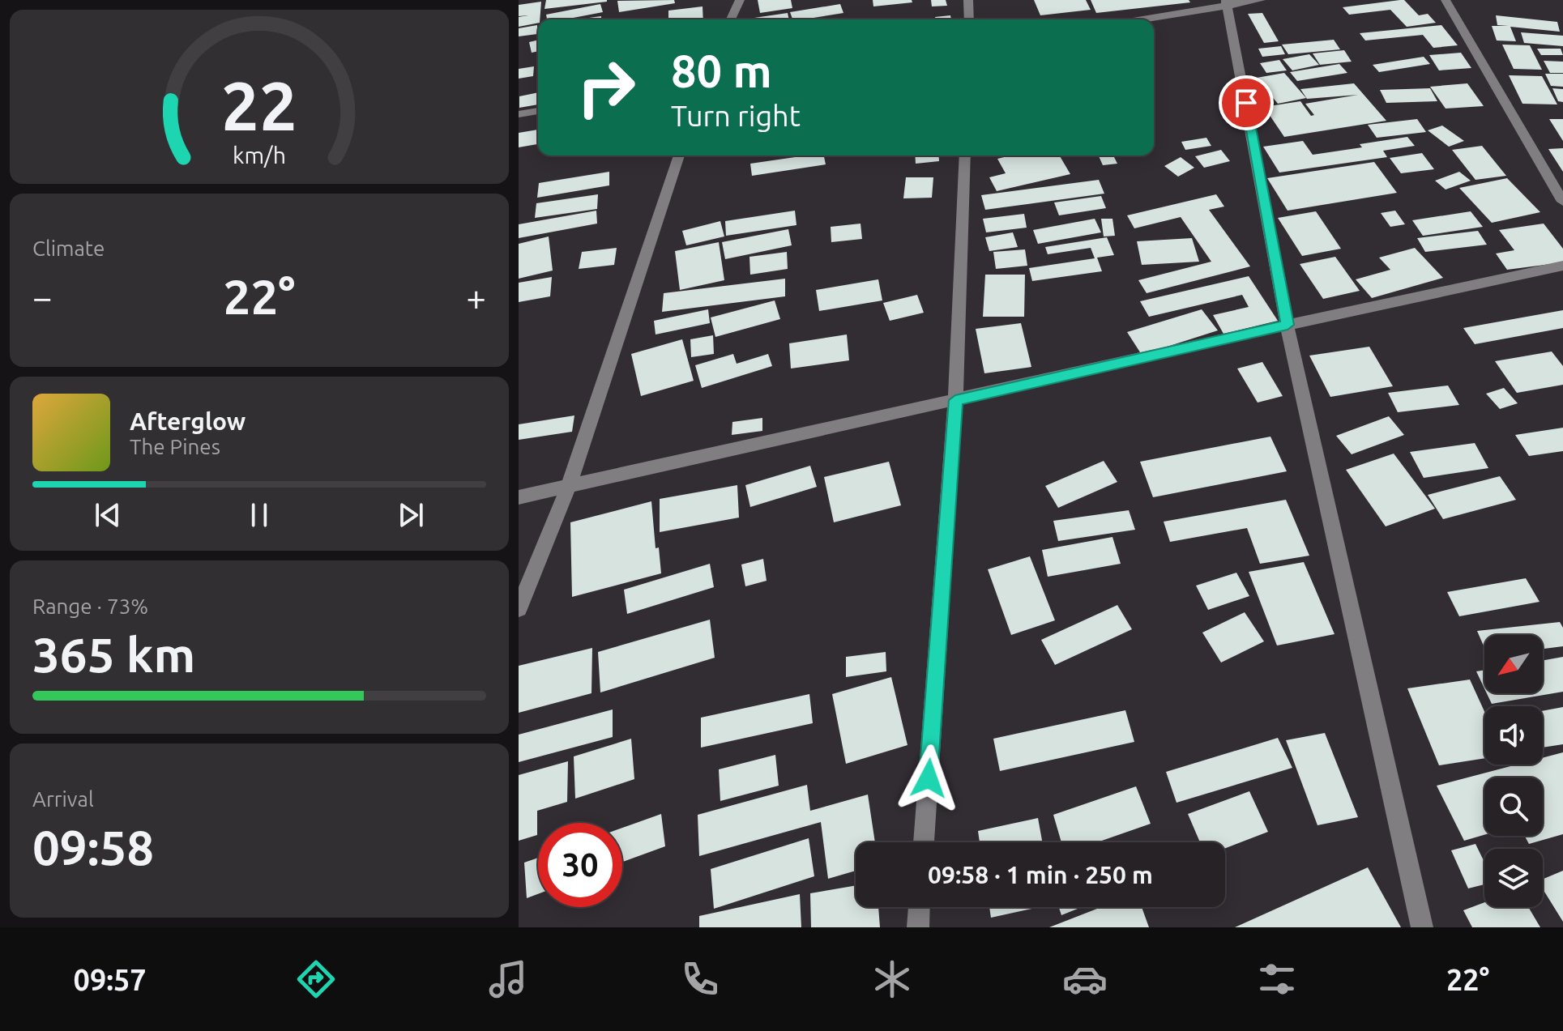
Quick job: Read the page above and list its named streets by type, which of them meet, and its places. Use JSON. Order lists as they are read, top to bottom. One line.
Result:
{"north":"bottom left","page":{"turn":["80 m","Turn right"],"tile":["Climate",["Range · 73%","365 km"],["Arrival","09:58"]],"heat":["−","22°","+"],"song":["Afterglow","The Pines"],"limit":"30","trip":"09:58 · 1 min · 250 m","tabs":["09:57","22°"],"gauge":["22","km/h"]}}
